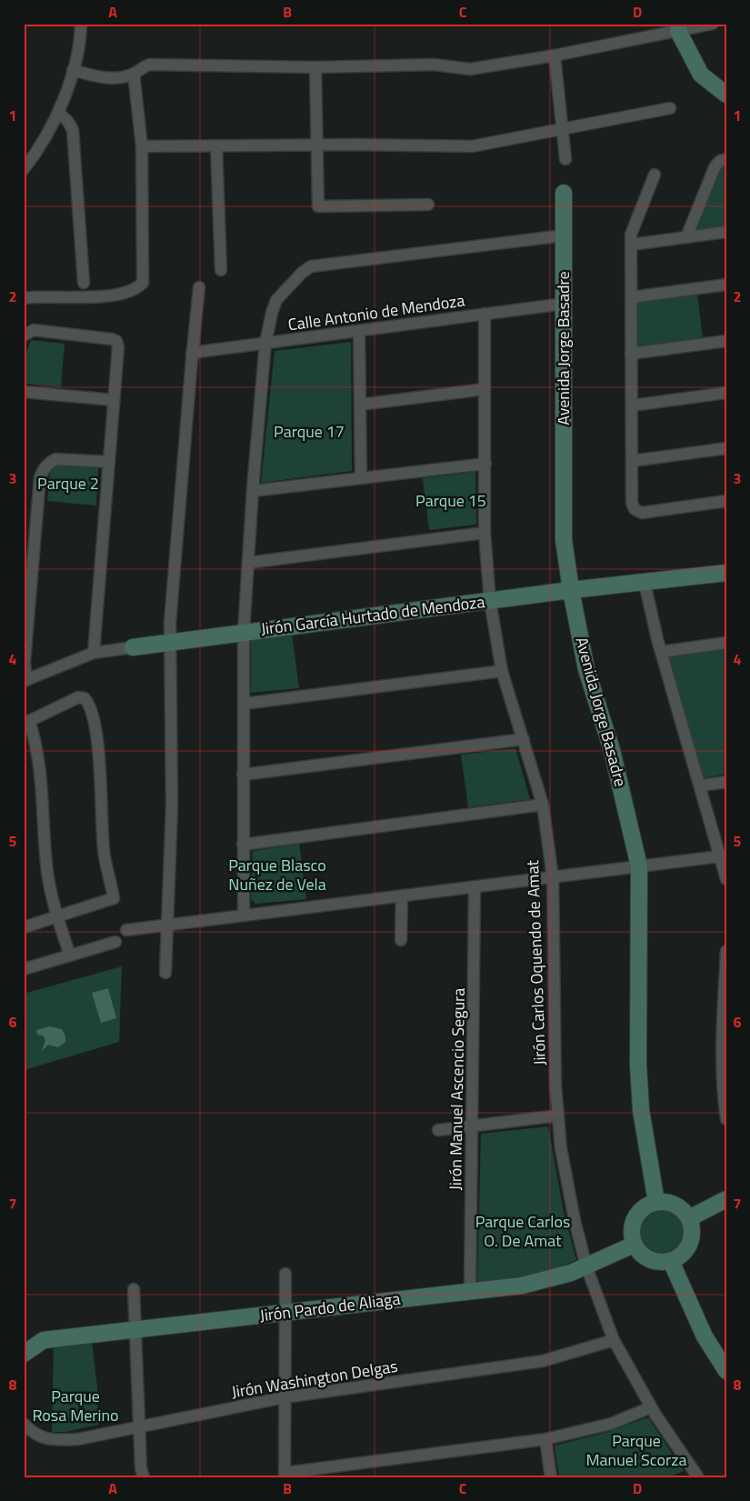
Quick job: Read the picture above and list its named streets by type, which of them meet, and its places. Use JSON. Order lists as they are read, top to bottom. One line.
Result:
{"streets":{"street":["Calle Antonio de Mendoza","Avenida Jorge Basadre","Jirón García Hurtado de Mendoza","Jirón Carlos Oquendo de Amat","Jirón Manuel Ascencio Segura","Jirón Pardo de Aliaga","Jirón Washington Delgas"]},"crossings":[["Calle Antonio de Mendoza","Avenida Jorge Basadre"],["Calle Antonio de Mendoza","Jirón Carlos Oquendo de Amat"],["Avenida Jorge Basadre","Jirón García Hurtado de Mendoza"],["Avenida Jorge Basadre","Jirón Pardo de Aliaga"],["Jirón García Hurtado de Mendoza","Jirón Carlos Oquendo de Amat"],["Jirón Carlos Oquendo de Amat","Jirón Pardo de Aliaga"],["Jirón Carlos Oquendo de Amat","Jirón Washington Delgas"],["Jirón Manuel Ascencio Segura","Jirón Pardo de Aliaga"]],"parks":["Parque 17","Parque 2","Parque 15","Parque Blasco Nuñez de Vela","Parque Carlos O. De Amat","Parque Rosa Merino","Parque Manuel Scorza"],"grid":{"columns":["A","B","C","D"],"rows":["1","2","3","4","5","6","7","8"]}}
